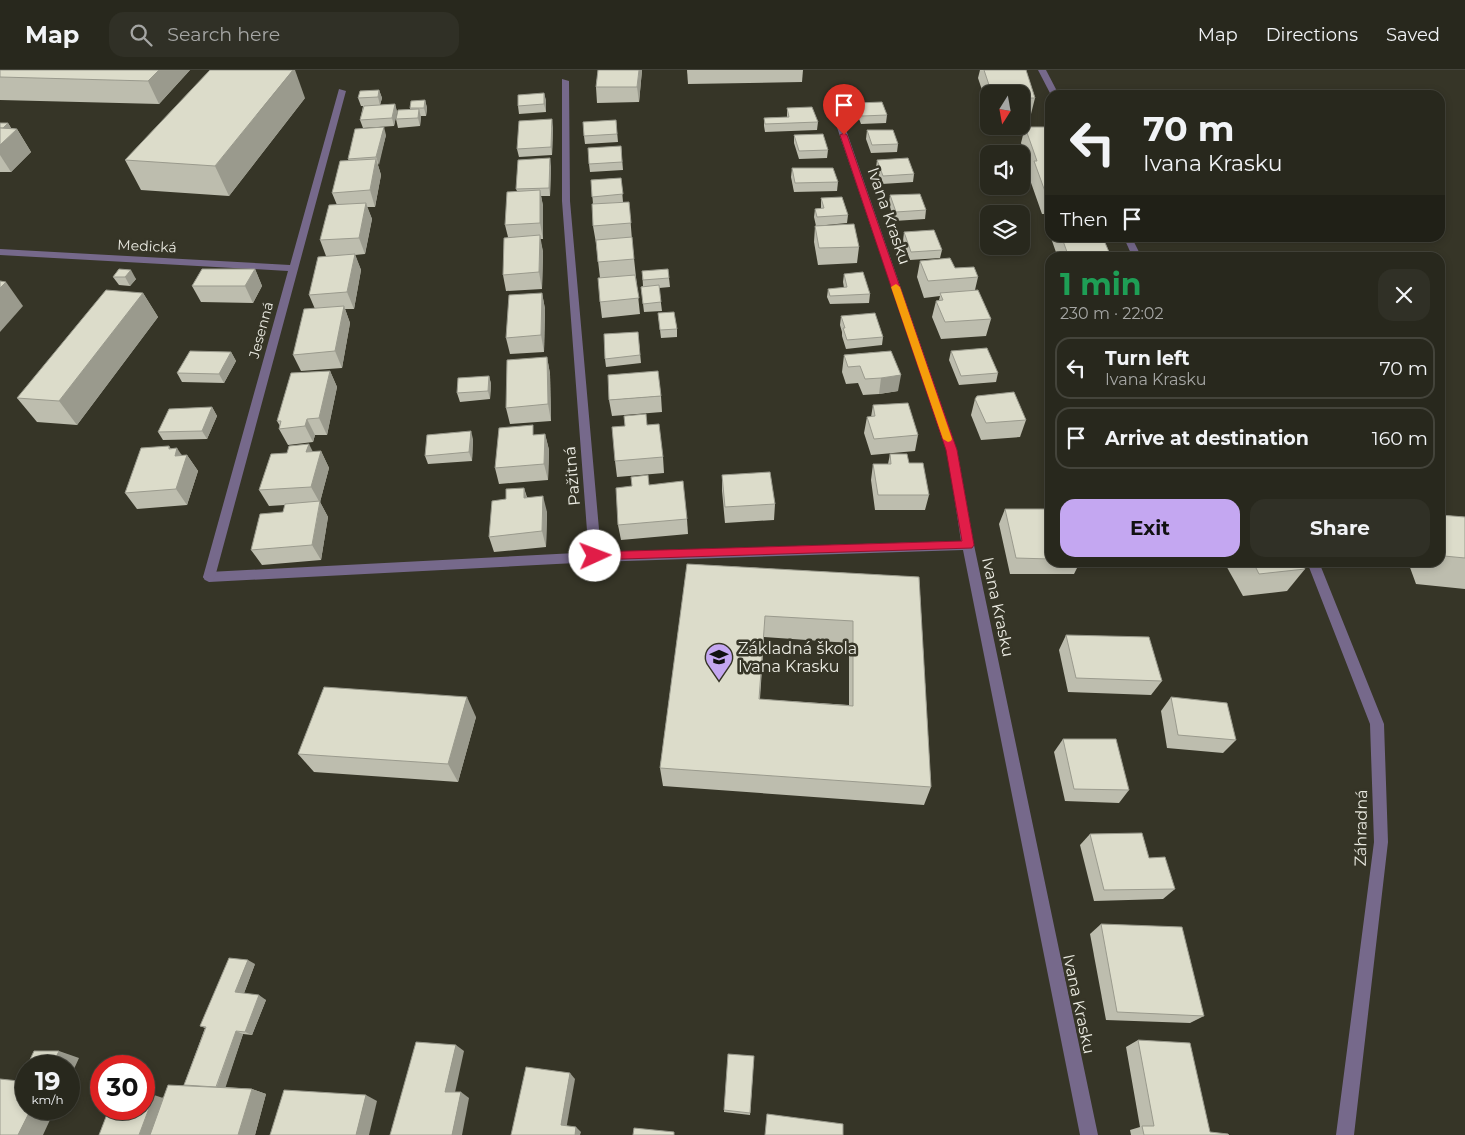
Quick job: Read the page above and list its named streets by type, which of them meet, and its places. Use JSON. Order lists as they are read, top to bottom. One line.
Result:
{"streets":{"street":["Ivana Krasku","Medická","Jesenná","Pažitná","Záhradná"]},"crossings":[["Medická","Jesenná"],["Jesenná","Pažitná"]],"places":{"school or university":["Základná škola Ivana Krasku"]},"north":"bottom","page":{"header":"Map","search":"Search here","nav":["Map","Directions","Saved"],"turn":["70 m","Ivana Krasku"],"then":"Then","heading":["1 min","230 m · 22:02"],"list":[{"name":"Turn left","note":"Ivana Krasku","value":"70 m"},{"name":"Arrive at destination","value":"160 m"}],"buttons":["Exit","Share"],"speed":"19 km/h","limit":"30"}}
